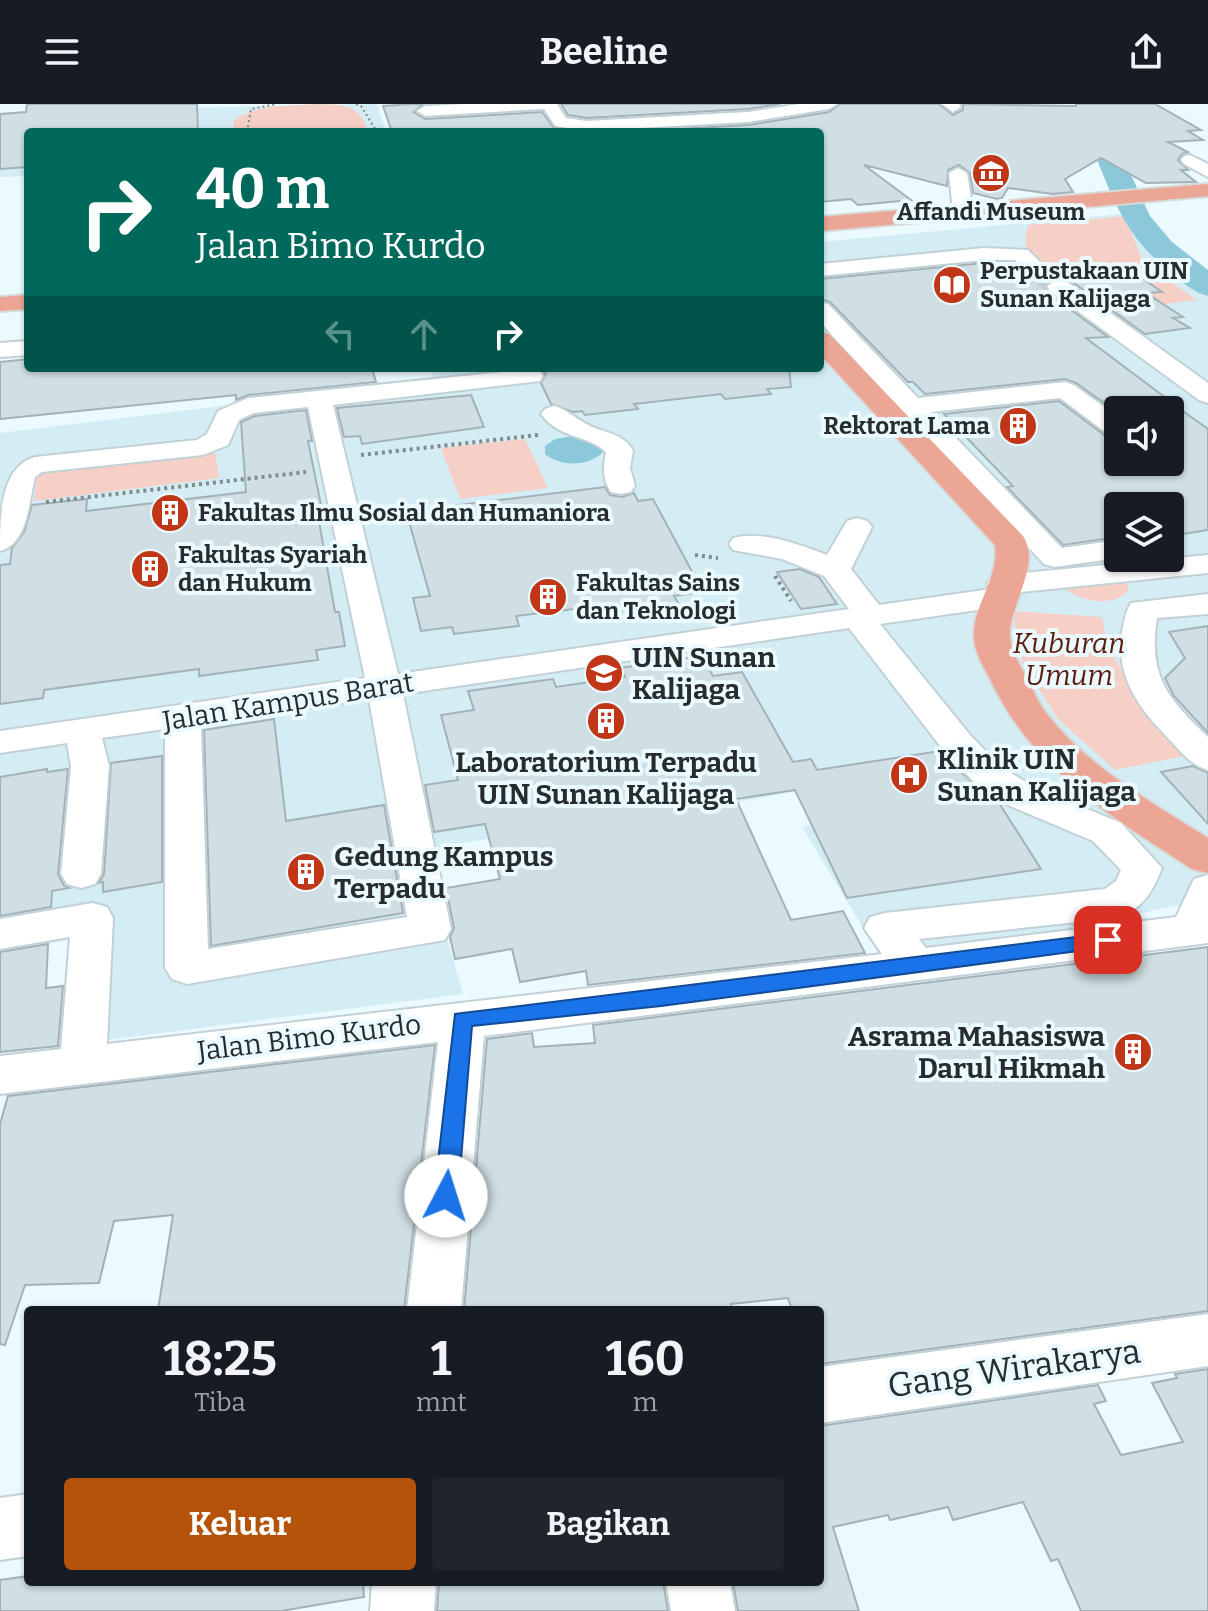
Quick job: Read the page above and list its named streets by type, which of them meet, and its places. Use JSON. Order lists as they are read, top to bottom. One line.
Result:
{"streets":{"street":["Jalan Kampus Barat","Jalan Bimo Kurdo","Gang Wirakarya"]},"parks":["Kuburan Umum"],"places":{"museum":["Affandi Museum"],"library":["Perpustakaan UIN Sunan Kalijaga"],"building":["Rektorat Lama","Fakultas Ilmu Sosial dan Humaniora","Fakultas Syariah dan Hukum","Fakultas Sains dan Teknologi","Laboratorium Terpadu UIN Sunan Kalijaga","Gedung Kampus Terpadu","Asrama Mahasiswa Darul Hikmah"],"school or university":["UIN Sunan Kalijaga"],"hospital":["Klinik UIN Sunan Kalijaga"]},"page":{"header":"Beeline","turn":["40 m","Jalan Bimo Kurdo"],"eta":["18:25","Tiba","1","mnt","160","m"],"buttons":["Keluar","Bagikan"]}}
